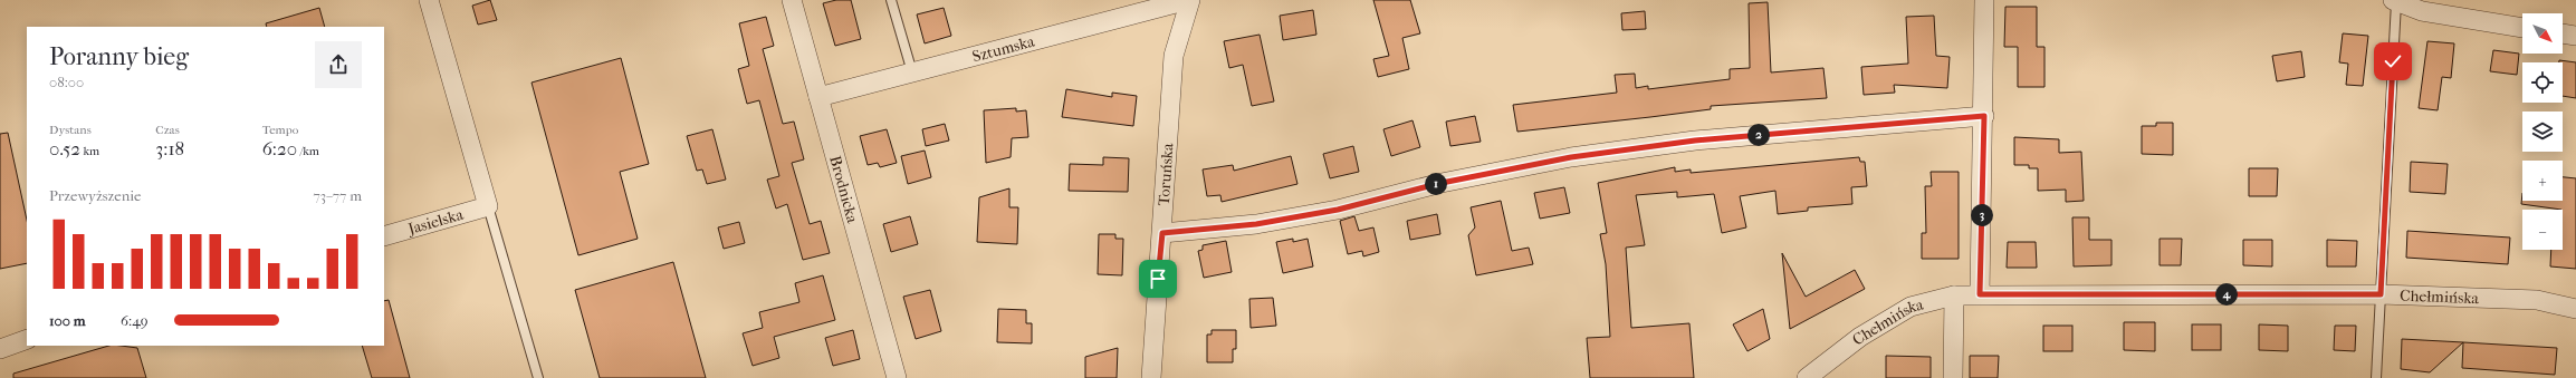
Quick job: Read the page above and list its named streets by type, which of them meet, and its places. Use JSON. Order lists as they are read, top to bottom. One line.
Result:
{"streets":{"street":["Sztumska","Toruńska","Brodnicka","Jasielska","Chełmińska"]},"crossings":[["Sztumska","Toruńska"],["Sztumska","Brodnicka"]],"north":"bottom right","page":{"map_buttons":["+","−"],"heading":["Poranny bieg","08:00"],"stats":[["Dystans","0.52 km"],["Czas","3:18"],["Tempo","6:20 /km"]],"pins":["2","1","3","4"],"chart":["Przewyższenie","73–77 m"],"list":[{"name":"100 m","note":"6:49"}]}}
